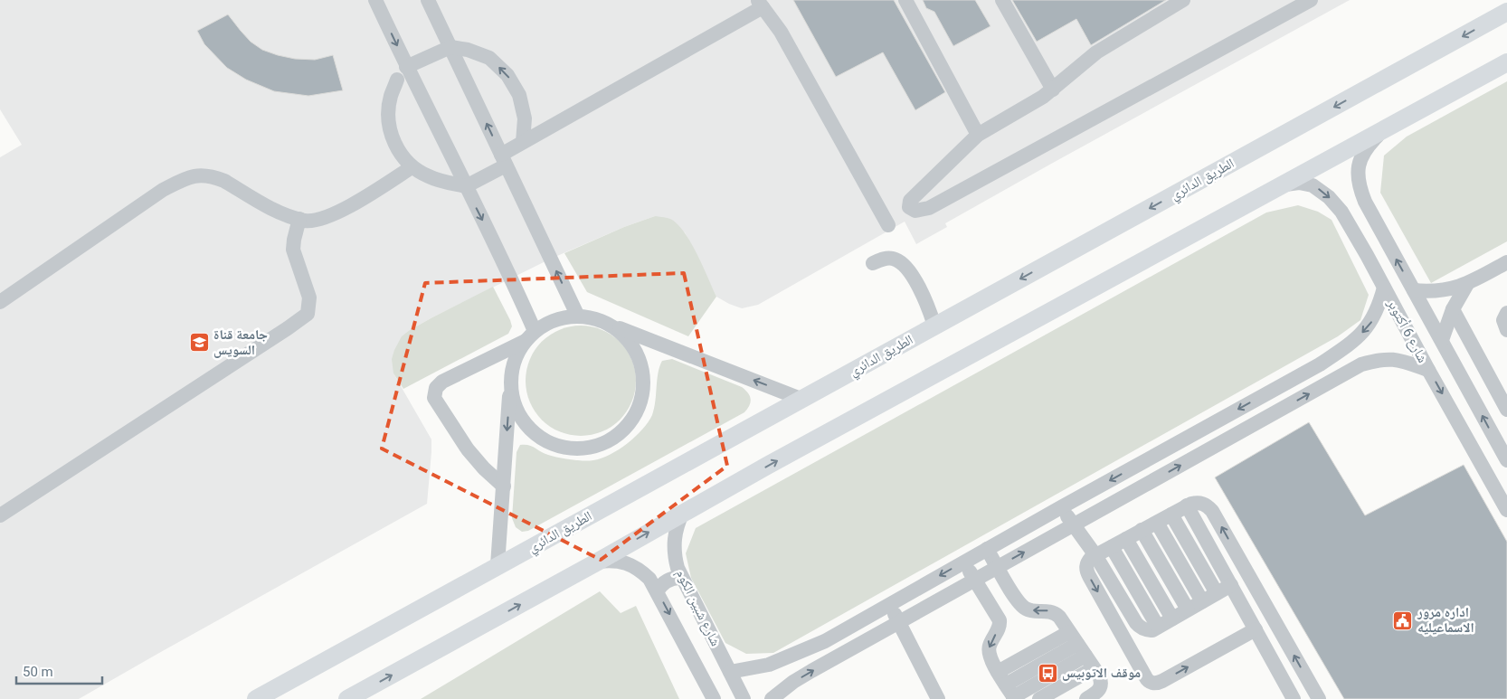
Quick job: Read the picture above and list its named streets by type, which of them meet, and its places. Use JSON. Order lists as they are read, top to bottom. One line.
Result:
{"streets":{"main road":["الطريق الدائري"],"street":["شارع 6 أكتوبر","شارع شبين الكوم"]},"places":{"school or university":["جامعة قناة السويس"],"public building":["اداره مرور الاسماعيليه"],"bus stop":["موقف الاتوبيس"]},"scale_bar":"50 m"}
